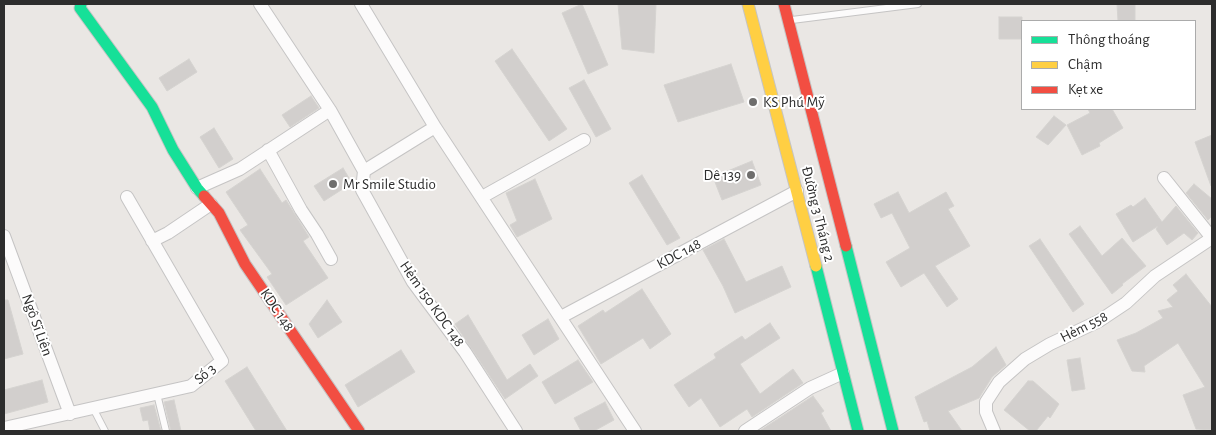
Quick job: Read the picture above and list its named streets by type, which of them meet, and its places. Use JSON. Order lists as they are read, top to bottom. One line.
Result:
{"streets":{"main road":["Đường 3 Tháng 2","KDC 148"],"street":["Hẻm 150 KDC 148","Ngô Sĩ Liên","Hẻm 558","Số 3"]},"crossings":[["Đường 3 Tháng 2","KDC 148"],["Ngô Sĩ Liên","Số 3"]],"places":["KS Phú Mỹ","Dê 139","Mr Smile Studio"],"legend":["Thông thoáng","Chậm","Kẹt xe"]}
